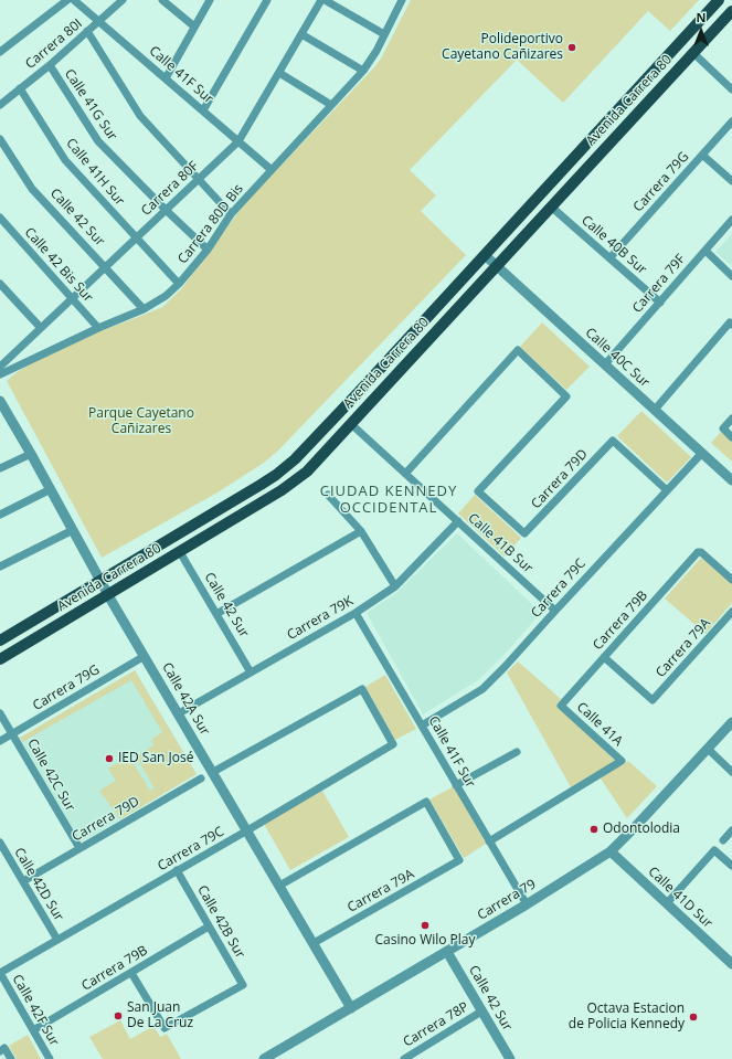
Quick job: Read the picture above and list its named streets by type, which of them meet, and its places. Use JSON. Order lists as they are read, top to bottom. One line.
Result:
{"streets":{"main road":["Avenida Carrera 80"],"street":["Carrera 80I","Calle 41F Sur","Calle 41G Sur","Calle 41H Sur","Carrera 79G","Carrera 80F","Calle 42 Sur","Carrera 80D Bis","Calle 40B Sur","Calle 42 Bis Sur","Carrera 79F","Calle 40C Sur","Carrera 79D","Calle 41B Sur","Carrera 79C","Carrera 79K","Carrera 79B","Carrera 79A","Calle 42A Sur","Calle 41A","Calle 42C Sur","Calle 42D Sur","Calle 41D Sur","Carrera 79","Calle 42B Sur","Calle 42F Sur","Carrera 78P"]},"crossings":[["Carrera 80I","Calle 41F Sur"],["Carrera 80I","Calle 41G Sur"],["Carrera 80I","Calle 41H Sur"],["Calle 41F Sur","Carrera 80F"],["Calle 41F Sur","Carrera 80D Bis"],["Calle 41F Sur","Carrera 79C"],["Calle 41F Sur","Carrera 79K"],["Calle 41F Sur","Calle 41A"],["Calle 41F Sur","Carrera 79"],["Avenida Carrera 80","Calle 42 Sur"],["Avenida Carrera 80","Calle 40B Sur"],["Avenida Carrera 80","Calle 40C Sur"],["Avenida Carrera 80","Calle 41B Sur"],["Avenida Carrera 80","Calle 42A Sur"],["Calle 41G Sur","Carrera 80F"],["Calle 41G Sur","Carrera 80D Bis"],["Calle 41H Sur","Carrera 80F"],["Calle 41H Sur","Carrera 80D Bis"],["Carrera 79G","Calle 40B Sur"],["Carrera 79G","Calle 42A Sur"],["Carrera 79G","Calle 42C Sur"],["Carrera 80F","Calle 42 Sur"],["Carrera 80F","Calle 42 Bis Sur"],["Calle 42 Sur","Carrera 80D Bis"],["Calle 42 Sur","Carrera 79K"],["Calle 42 Sur","Carrera 79"],["Calle 42 Sur","Carrera 78P"],["Carrera 80D Bis","Calle 42 Bis Sur"],["Calle 40B Sur","Carrera 79F"],["Carrera 79F","Calle 40C Sur"],["Calle 40C Sur","Carrera 79C"],["Carrera 79D","Calle 41B Sur"],["Carrera 79D","Carrera 79C"],["Carrera 79D","Calle 42C Sur"],["Carrera 79D","Calle 42D Sur"],["Calle 41B Sur","Carrera 79C"],["Calle 41B Sur","Carrera 79K"],["Carrera 79C","Calle 42A Sur"],["Carrera 79C","Calle 42D Sur"],["Carrera 79C","Calle 42B Sur"],["Carrera 79C","Calle 42F Sur"],["Carrera 79K","Calle 42A Sur"],["Carrera 79B","Carrera 79A"],["Carrera 79B","Calle 41A"],["Carrera 79B","Calle 42B Sur"],["Carrera 79B","Calle 42F Sur"],["Carrera 79A","Calle 42A Sur"],["Calle 42A Sur","Carrera 79"],["Calle 41D Sur","Carrera 79"]],"districts":["CIUDAD KENNEDY OCCIDENTAL"],"parks":["Parque Cayetano Cañizares"],"places":["Polideportivo Cayetano Cañizares","IED San José","Odontolodia","Casino Wilo Play","San Juan De La Cruz","Octava Estacion de Policia Kennedy"],"north":"top"}
